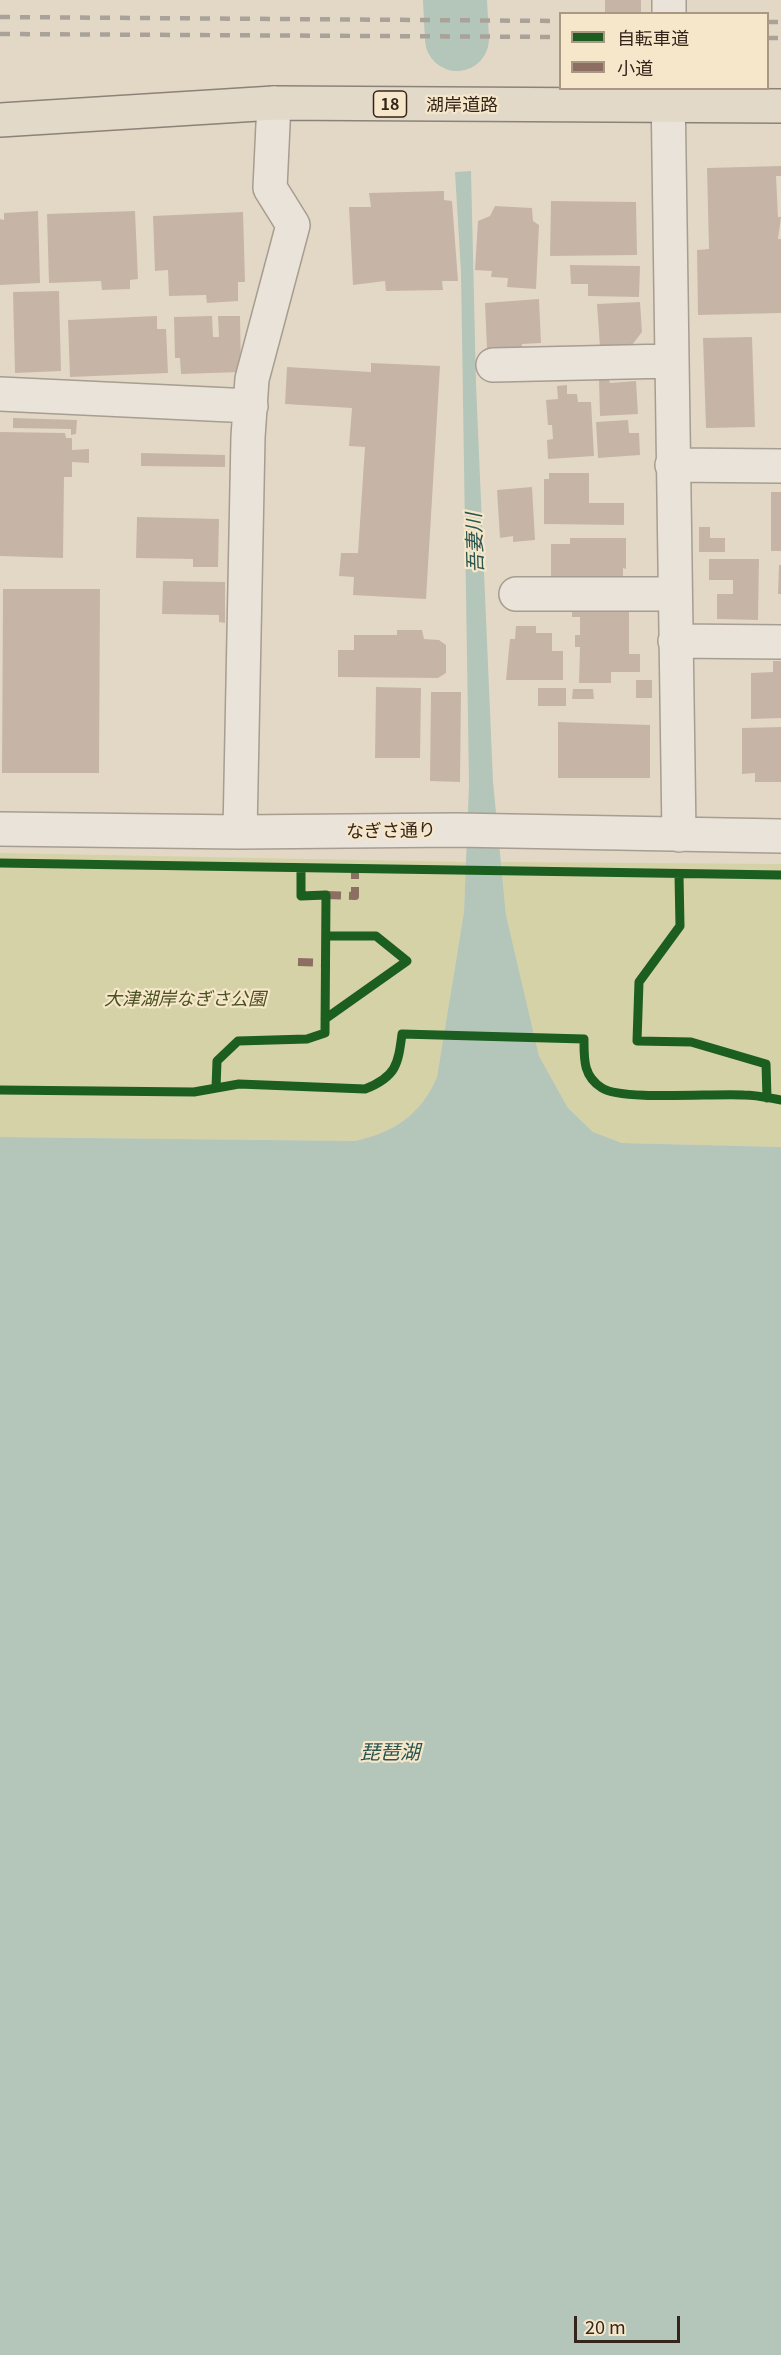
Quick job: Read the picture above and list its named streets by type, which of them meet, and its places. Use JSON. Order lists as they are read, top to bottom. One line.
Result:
{"streets":{"main road":["18","湖岸道路"],"street":["なぎさ通り"]},"water":["吾妻川","琵琶湖"],"parks":["大津湖岸なぎさ公園"],"legend":["自転車道","小道"],"scale_bar":"20 m"}
